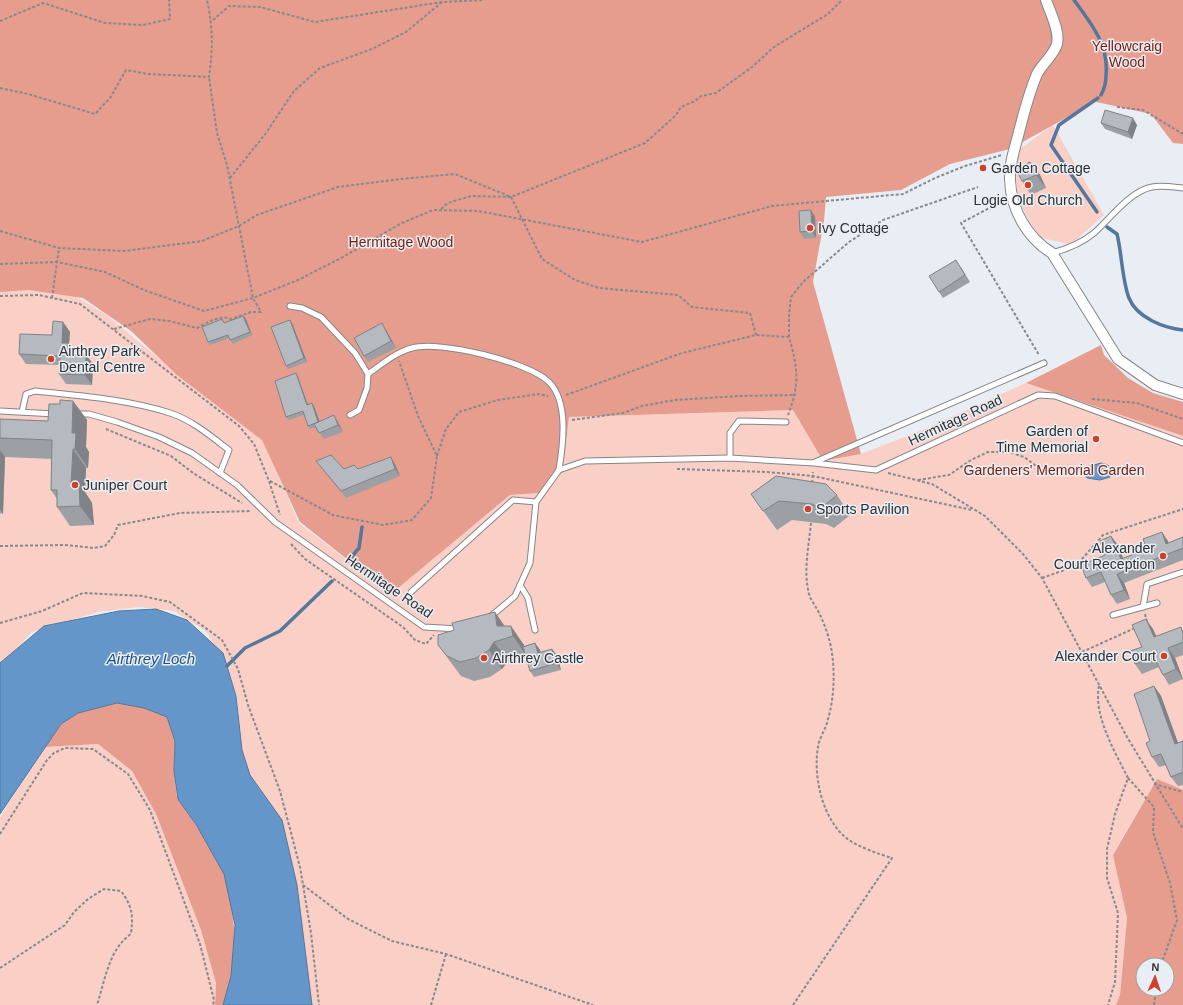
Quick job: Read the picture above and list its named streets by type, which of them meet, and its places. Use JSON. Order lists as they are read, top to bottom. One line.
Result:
{"streets":{"lane":["Hermitage Road"]},"water":["Airthrey Loch"],"parks":["Yellowcraig Wood","Hermitage Wood","Gardeners' Memorial Garden"],"places":["Garden Cottage","Logie Old Church","Ivy Cottage","Airthrey Park Dental Centre","Garden of Time Memorial","Juniper Court","Sports Pavilion","Alexander Court Reception","Alexander Court","Airthrey Castle"],"north":"top"}
